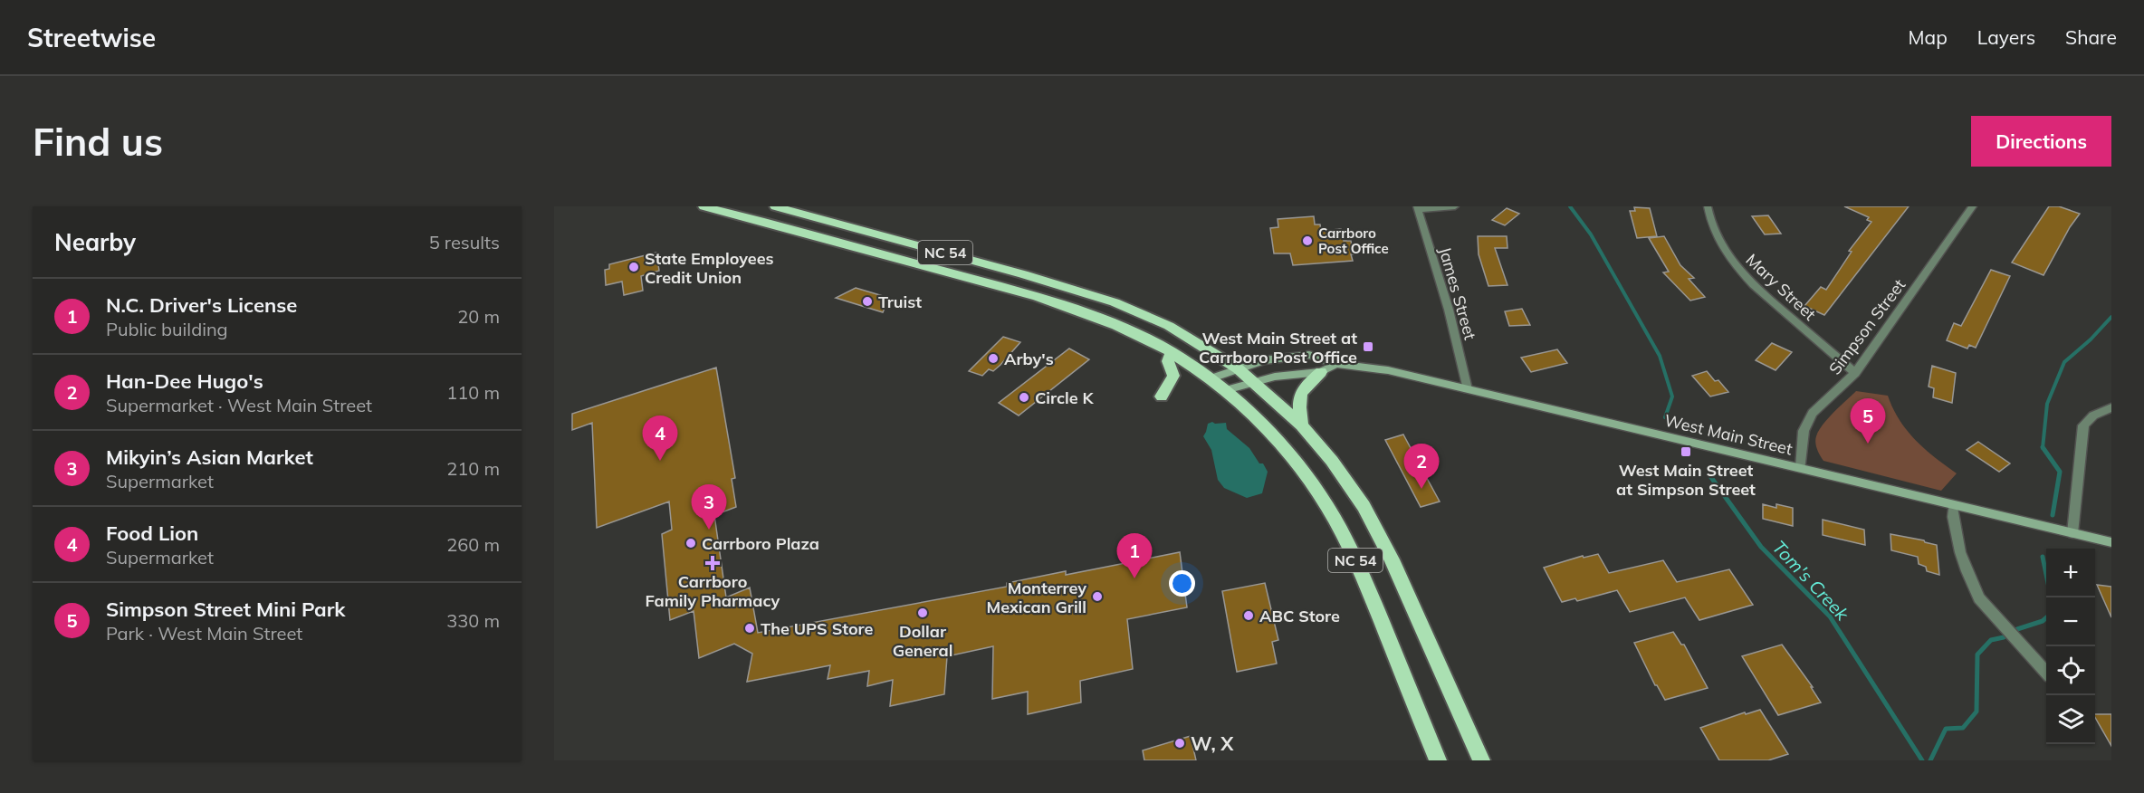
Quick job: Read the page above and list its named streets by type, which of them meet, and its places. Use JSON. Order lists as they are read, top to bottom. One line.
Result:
{"streets":{"highway":["NC 54"],"main road":["West Main Street"],"street":["Mary Street","James Street","Simpson Street"]},"crossings":[["NC 54","West Main Street"],["Mary Street","Simpson Street"],["James Street","West Main Street"],["Simpson Street","West Main Street"]],"water":["Tom's Creek"],"places":{"other":["Carrboro Post Office","State Employees Credit Union","Truist","Arby's","Circle K","Carrboro Plaza","Monterrey Mexican Grill","Dollar General","ABC Store","The UPS Store","W, X"],"transit":["West Main Street at Carrboro Post Office","West Main Street at Simpson Street"],"health":["Carrboro Family Pharmacy"]},"page":{"header":"Streetwise","nav":["Map","Layers","Share"],"buttons":"Directions","title":"Find us","heading":["Nearby","5 results"],"list":[{"mark":"1","name":"N.C. Driver's License","note":"Public building","value":"20 m"},{"mark":"2","name":"Han-Dee Hugo's","note":"Supermarket · West Main Street","value":"110 m"},{"mark":"3","name":"Mikyin’s Asian Market","note":"Supermarket","value":"210 m"},{"mark":"4","name":"Food Lion","note":"Supermarket","value":"260 m"},{"mark":"5","name":"Simpson Street Mini Park","note":"Park · West Main Street","value":"330 m"}],"pins":["5","4","2","3","1"],"map_buttons":["+","−"]}}
